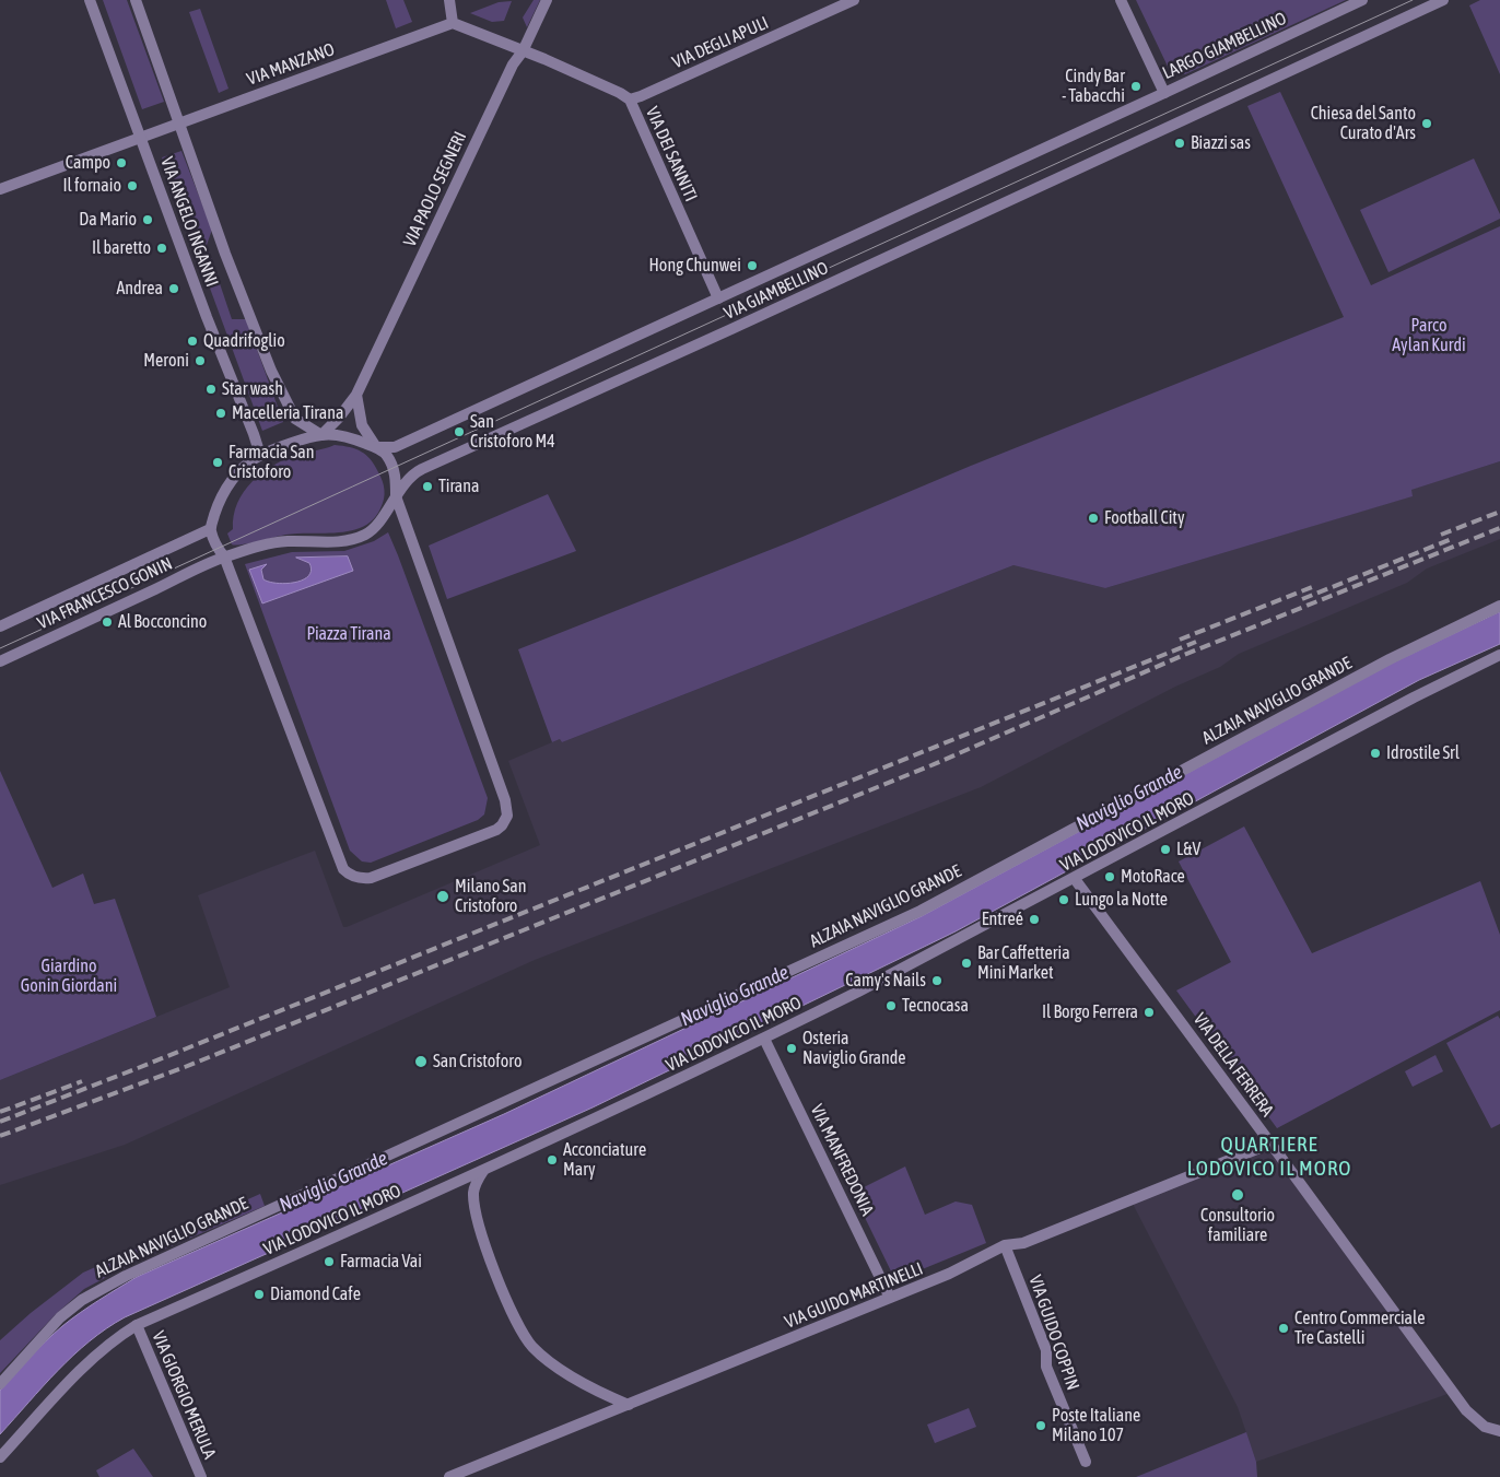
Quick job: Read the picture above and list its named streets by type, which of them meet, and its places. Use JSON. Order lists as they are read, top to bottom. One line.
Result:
{"streets":{"street":["VIA DEGLI APULI","LARGO GIAMBELLINO","VIA MANZANO","VIA DEI SANNITI","VIA PAOLO SEGNERI","VIA ANGELO INGANNI","VIA GIAMBELLINO","VIA FRANCESCO GONIN","ALZAIA NAVIGLIO GRANDE","VIA LODOVICO IL MORO","VIA DELLA FERRERA","VIA MANFREDONIA","VIA GUIDO MARTINELLI","VIA GUIDO COPPIN","VIA GIORGIO MERULA"]},"crossings":[["VIA DEGLI APULI","VIA DEI SANNITI"],["LARGO GIAMBELLINO","VIA GIAMBELLINO"],["VIA MANZANO","VIA DEI SANNITI"],["VIA MANZANO","VIA ANGELO INGANNI"],["VIA DEI SANNITI","VIA PAOLO SEGNERI"],["VIA DEI SANNITI","VIA GIAMBELLINO"],["VIA PAOLO SEGNERI","VIA ANGELO INGANNI"],["VIA LODOVICO IL MORO","VIA DELLA FERRERA"],["VIA LODOVICO IL MORO","VIA MANFREDONIA"],["VIA LODOVICO IL MORO","VIA GIORGIO MERULA"],["VIA DELLA FERRERA","VIA GUIDO MARTINELLI"],["VIA MANFREDONIA","VIA GUIDO MARTINELLI"],["VIA GUIDO MARTINELLI","VIA GUIDO COPPIN"]],"districts":["QUARTIERE LODOVICO IL MORO"],"water":["Naviglio Grande"],"parks":["Parco Aylan Kurdi","Piazza Tirana","Giardino Gonin Giordani"],"places":["Cindy Bar - Tabacchi","Chiesa del Santo Curato d'Ars","Biazzi sas","Campo","Il fornaio","Da Mario","Il baretto","Hong Chunwei","Andrea","Quadrifoglio","Meroni","Star wash","Macelleria Tirana","San Cristoforo M4","Farmacia San Cristoforo","Tirana","Football City","Al Bocconcino","Idrostile Srl","L&V","MotoRace","Milano San Cristoforo","Lungo la Notte","Entreé","Bar Caffetteria Mini Market","Camy's Nails","Tecnocasa","Il Borgo Ferrera","Osteria Naviglio Grande","San Cristoforo","Acconciature Mary","Consultorio familiare","Farmacia Vai","Diamond Cafe","Centro Commerciale Tre Castelli","Poste Italiane Milano 107"]}
